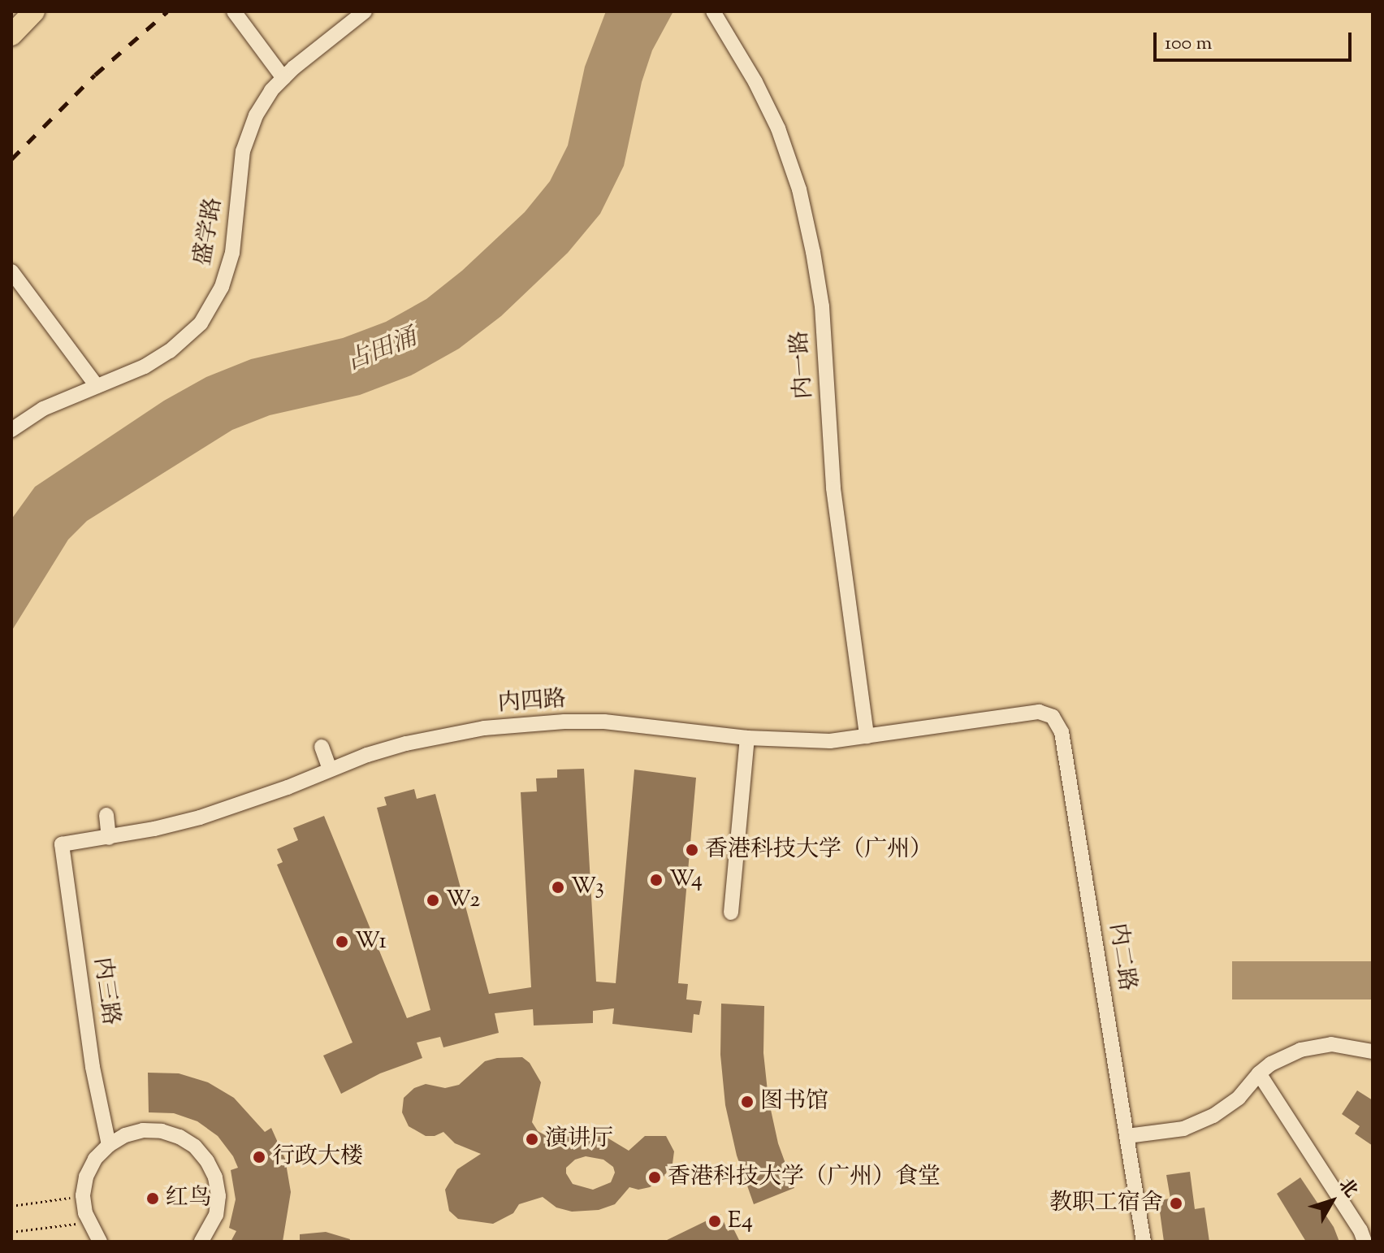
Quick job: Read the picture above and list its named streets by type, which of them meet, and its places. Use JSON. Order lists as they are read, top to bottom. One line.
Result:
{"streets":{"street":["盛学路","内一路","内四路","内二路","内三路"]},"crossings":[["内一路","内四路"],["内四路","内二路"],["内四路","内三路"]],"water":["占田涌"],"places":["香港科技大学（广州）","W4","W3","W2","W1","图书馆","演讲厅","行政大楼","香港科技大学（广州）食堂","红鸟","教职工宿舍","E4"],"scale_bar":"100 m","north":"top right"}
